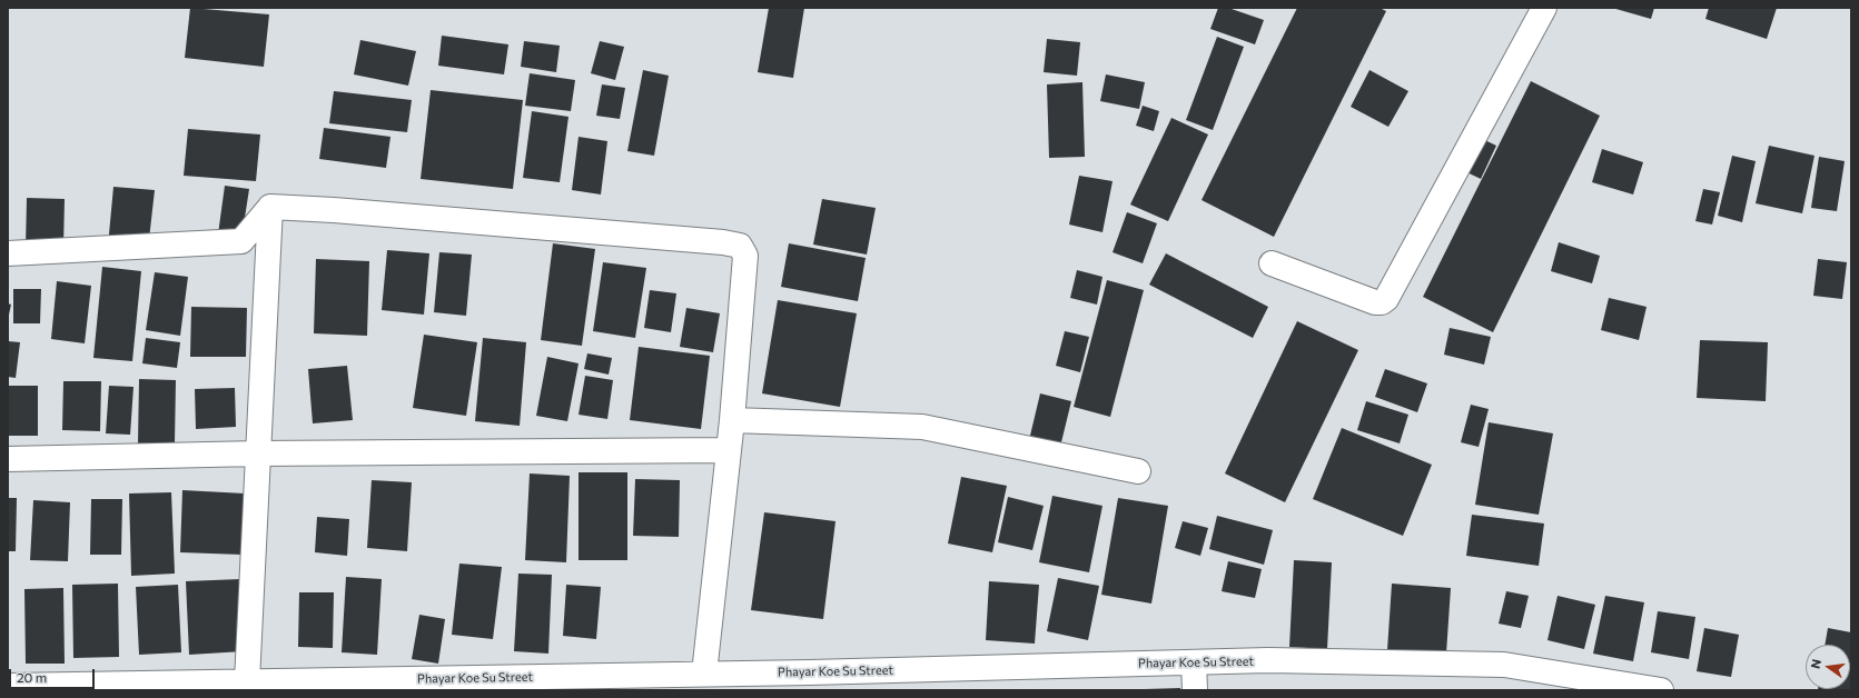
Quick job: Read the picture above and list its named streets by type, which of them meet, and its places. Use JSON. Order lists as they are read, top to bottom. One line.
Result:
{"streets":{"street":["Phayar Koe Su Street"]},"scale_bar":"20 m","north":"left"}
